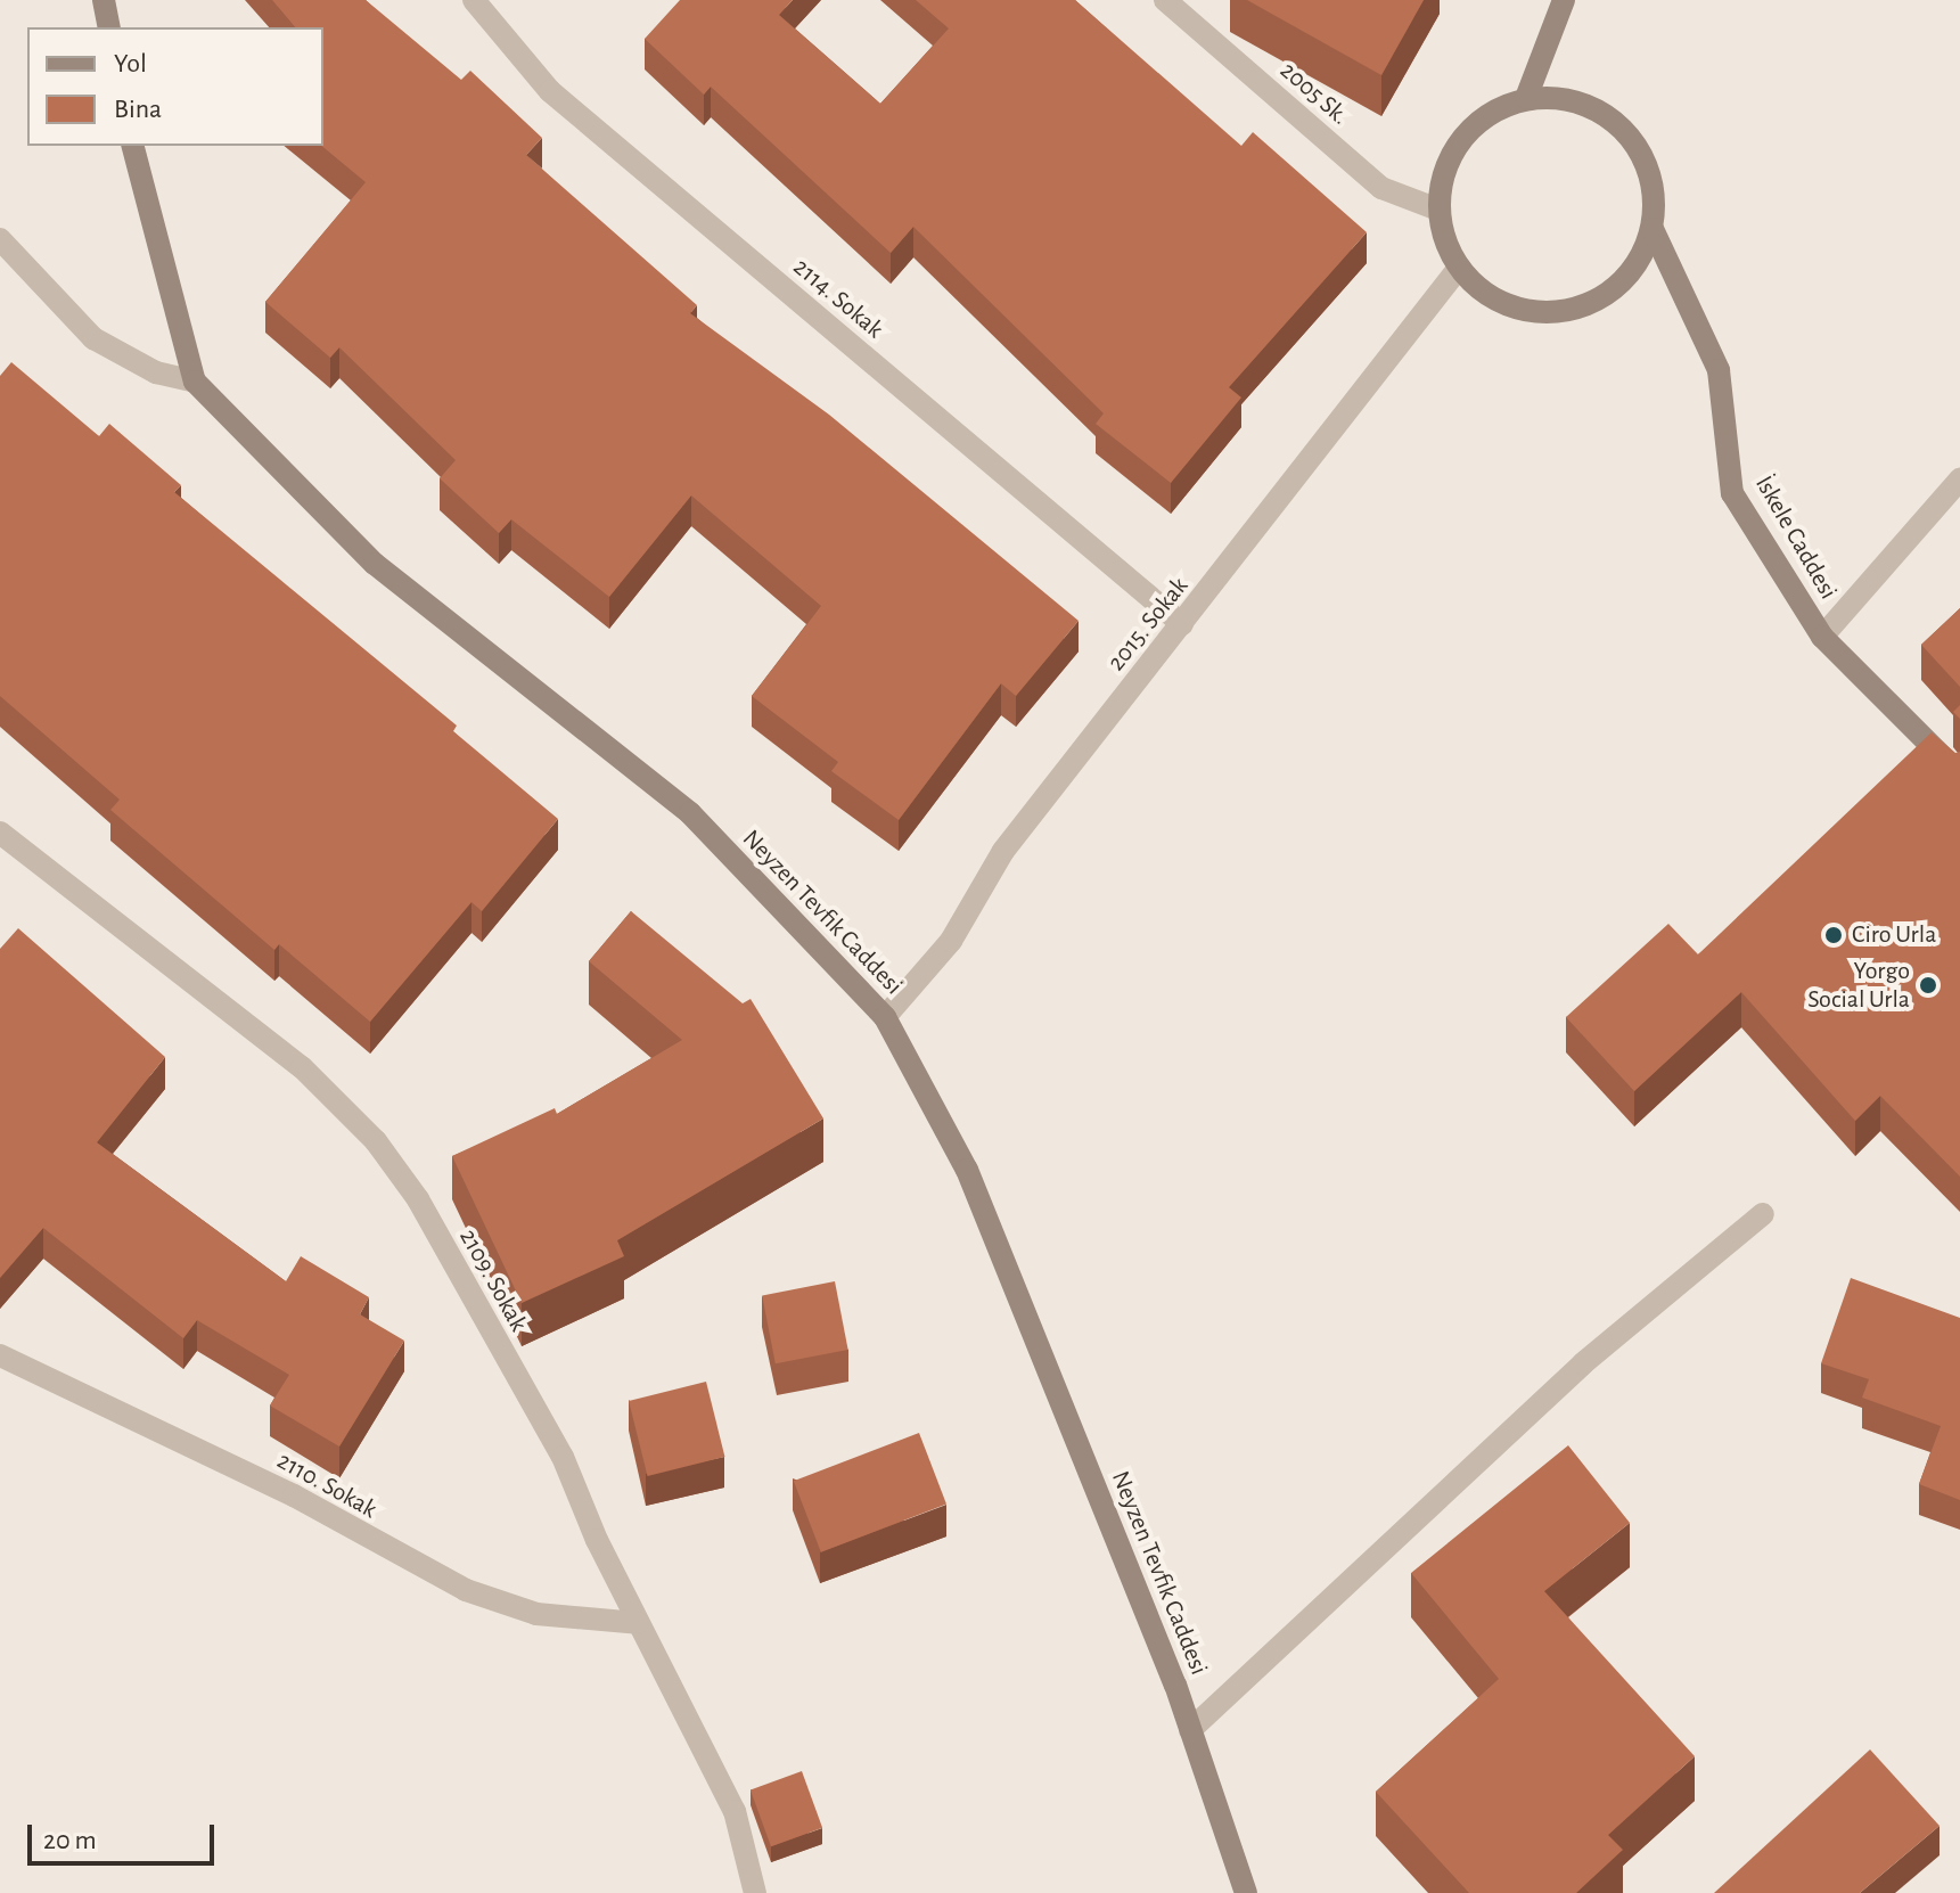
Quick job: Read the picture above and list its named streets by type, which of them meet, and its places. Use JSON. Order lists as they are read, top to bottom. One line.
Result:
{"streets":{"street":["2005 Sk.","2114. Sokak","İskele Caddesi","2015. Sokak","Neyzen Tevfik Caddesi","2109. Sokak","2110. Sokak"]},"crossings":[["2005 Sk.","İskele Caddesi"],["2005 Sk.","2015. Sokak"],["2114. Sokak","2015. Sokak"],["İskele Caddesi","2015. Sokak"],["2015. Sokak","Neyzen Tevfik Caddesi"],["2109. Sokak","2110. Sokak"]],"places":["Ciro Urla","Yorgo Social Urla"],"legend":["Yol","Bina"],"scale_bar":"20 m"}
